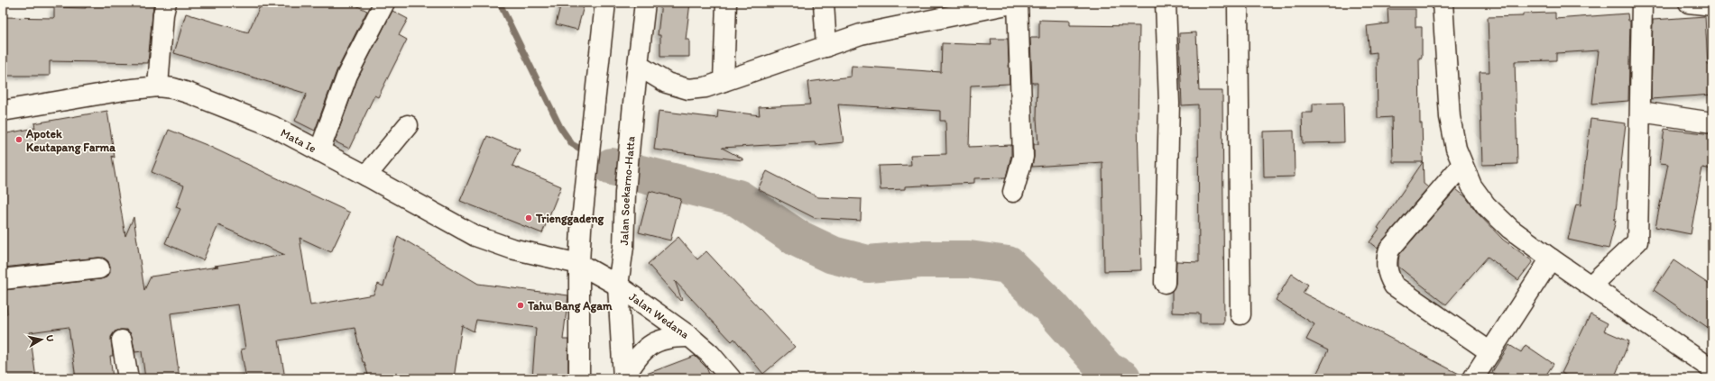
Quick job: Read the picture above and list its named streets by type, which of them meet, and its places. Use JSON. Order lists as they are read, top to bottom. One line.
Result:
{"streets":{"main road":["Mata Ie","Jalan Soekarno-Hatta","Jalan Wedana"]},"crossings":[["Mata Ie","Jalan Wedana"],["Jalan Soekarno-Hatta","Jalan Wedana"]],"places":["Apotek Keutapang Farma","Trienggadeng","Tahu Bang Agam"],"north":"right"}
